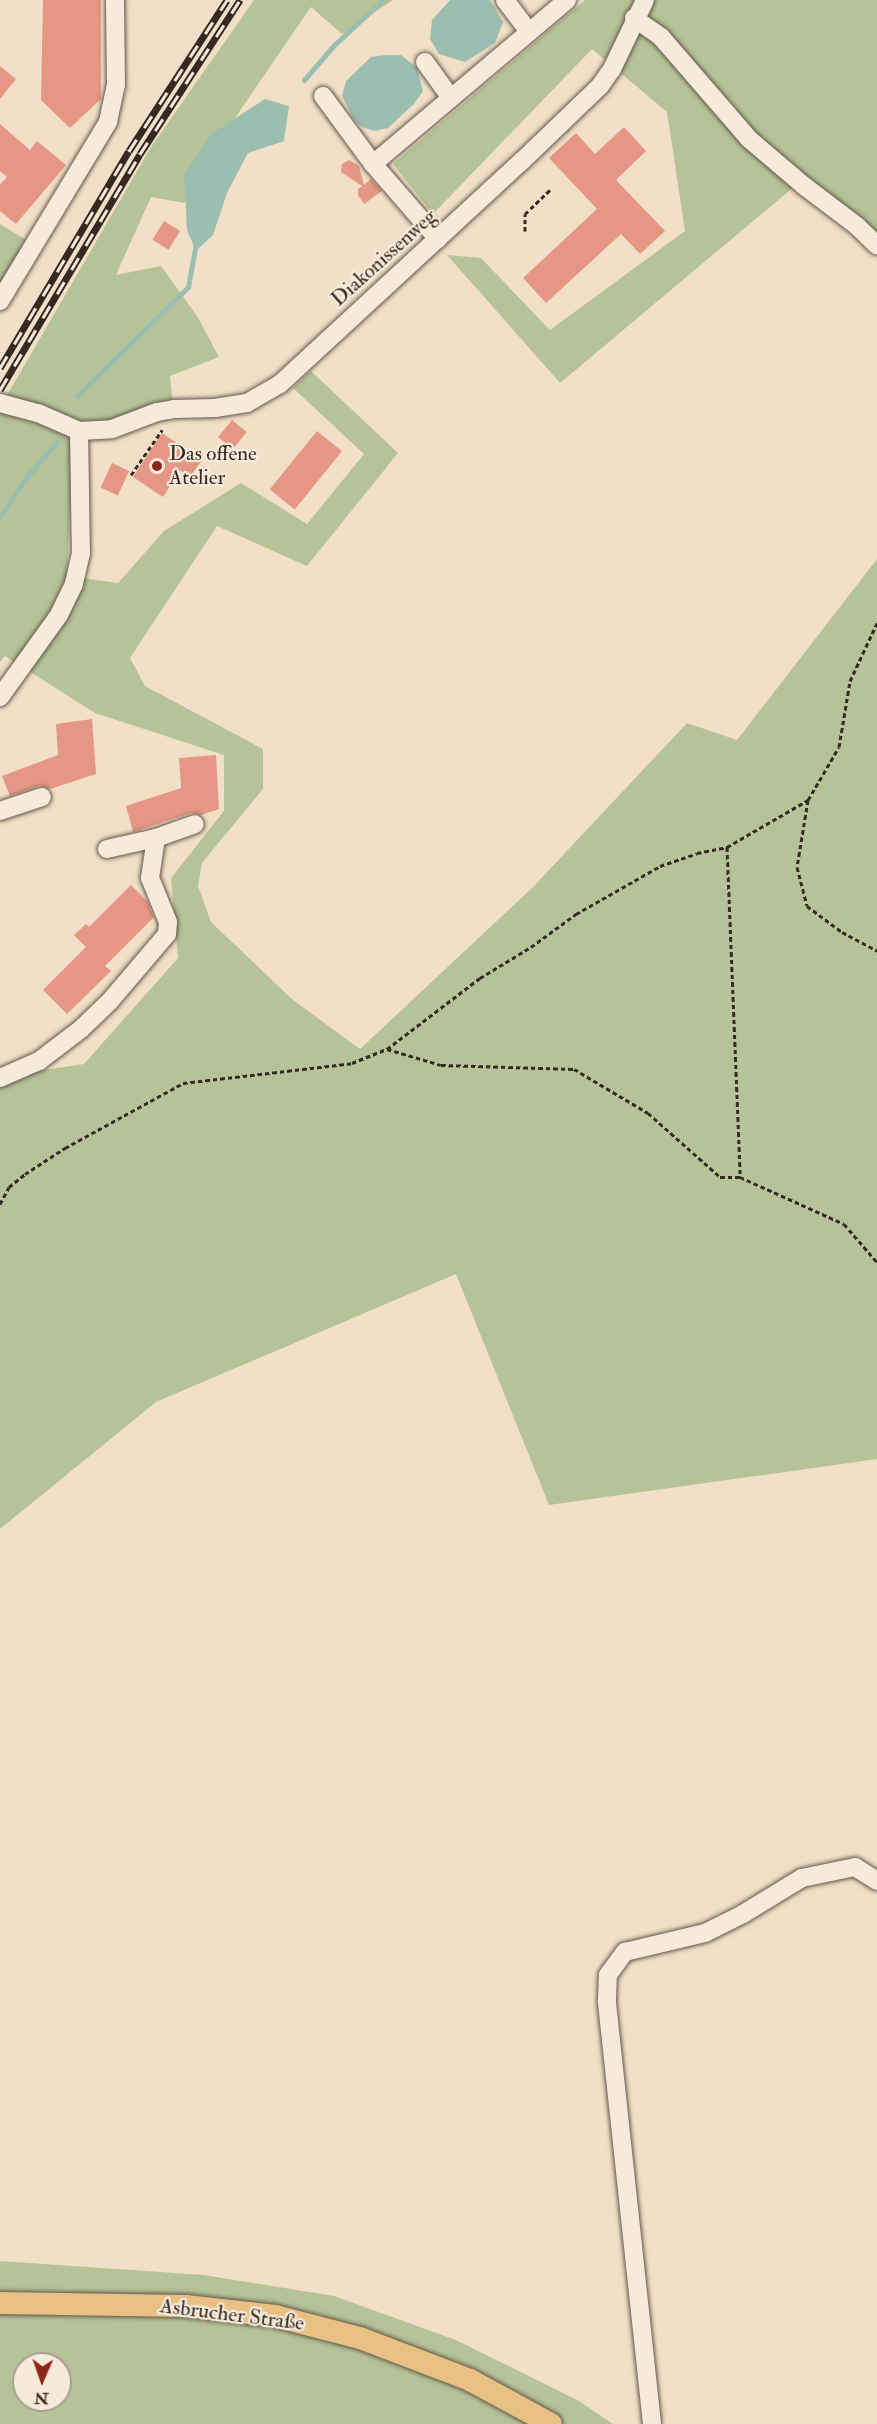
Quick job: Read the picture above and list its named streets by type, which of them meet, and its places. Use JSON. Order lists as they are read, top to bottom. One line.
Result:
{"streets":{"main road":["Asbrucher Straße"],"street":["Diakonissenweg"]},"places":["Das offene Atelier"],"north":"bottom"}
